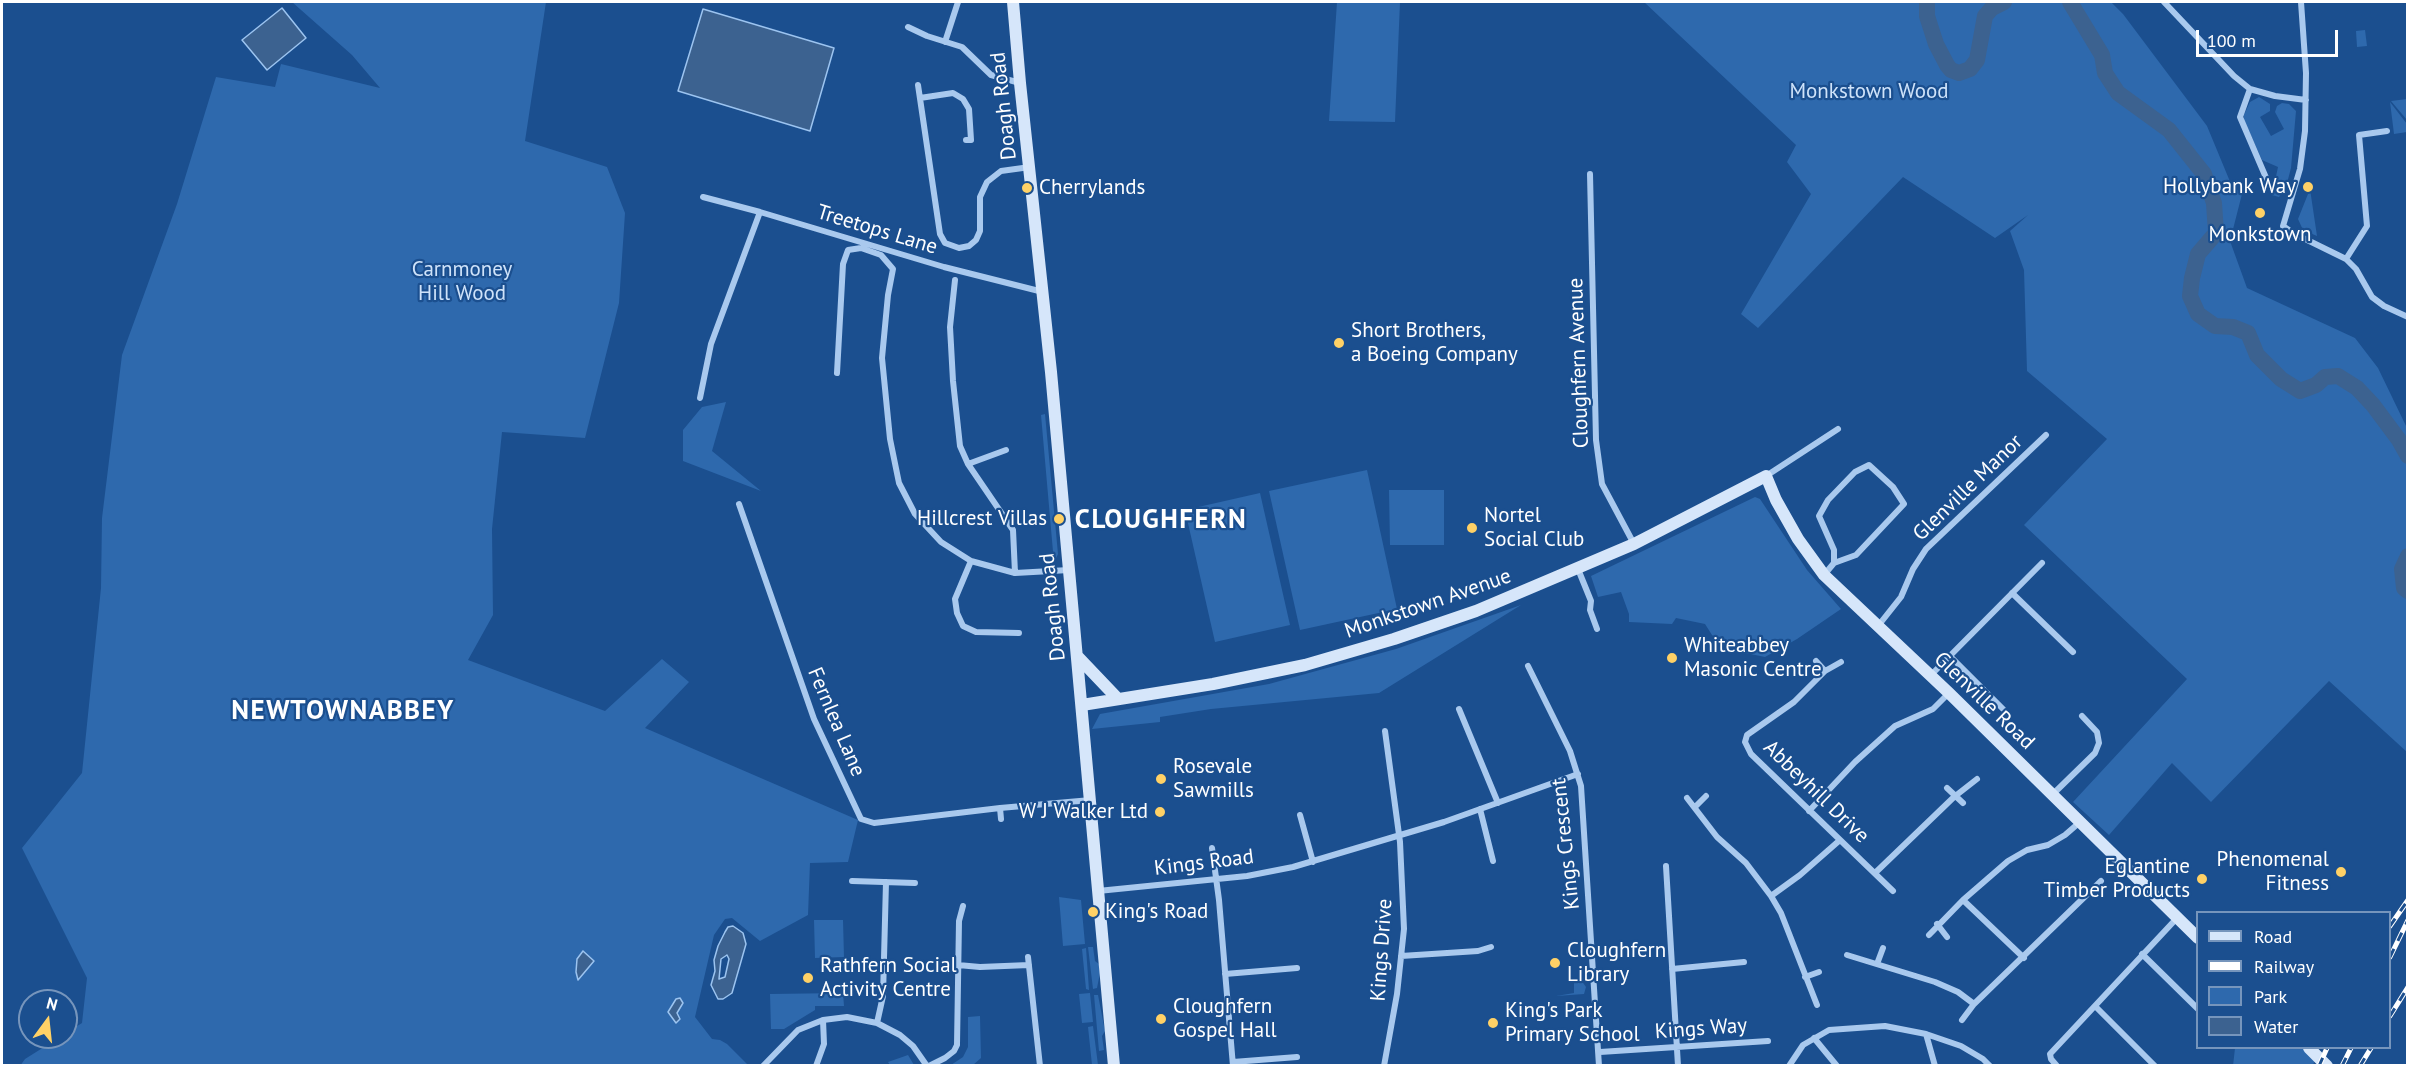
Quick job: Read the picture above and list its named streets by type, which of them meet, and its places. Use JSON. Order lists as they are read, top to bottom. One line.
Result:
{"streets":{"street":["Doagh Road","Treetops Lane","Cloughfern Avenue","Glenville Manor","Monkstown Avenue","Glenville Road","Fernlea Lane","Abbeyhill Drive","Kings Crescent","Kings Road","Kings Drive","Kings Way"]},"crossings":[["Doagh Road","Treetops Lane"],["Doagh Road","Monkstown Avenue"],["Doagh Road","Fernlea Lane"],["Doagh Road","Kings Road"],["Cloughfern Avenue","Monkstown Avenue"],["Glenville Manor","Glenville Road"],["Monkstown Avenue","Glenville Road"],["Kings Crescent","Kings Road"],["Kings Crescent","Kings Way"],["Kings Road","Kings Drive"]],"districts":["CLOUGHFERN","NEWTOWNABBEY"],"parks":["Monkstown Wood","Carnmoney Hill Wood"],"places":["Hollybank Way","Cherrylands","Monkstown","Short Brothers, a Boeing Company","Hillcrest Villas","Nortel Social Club","Whiteabbey Masonic Centre","Rosevale Sawmills","W J Walker Ltd","Phenomenal Fitness","Eglantine Timber Products","King's Road","Cloughfern Library","Rathfern Social Activity Centre","Cloughfern Gospel Hall","King's Park Primary School"],"legend":["Road","Railway","Park","Water"],"scale_bar":"100 m","north":"top"}
